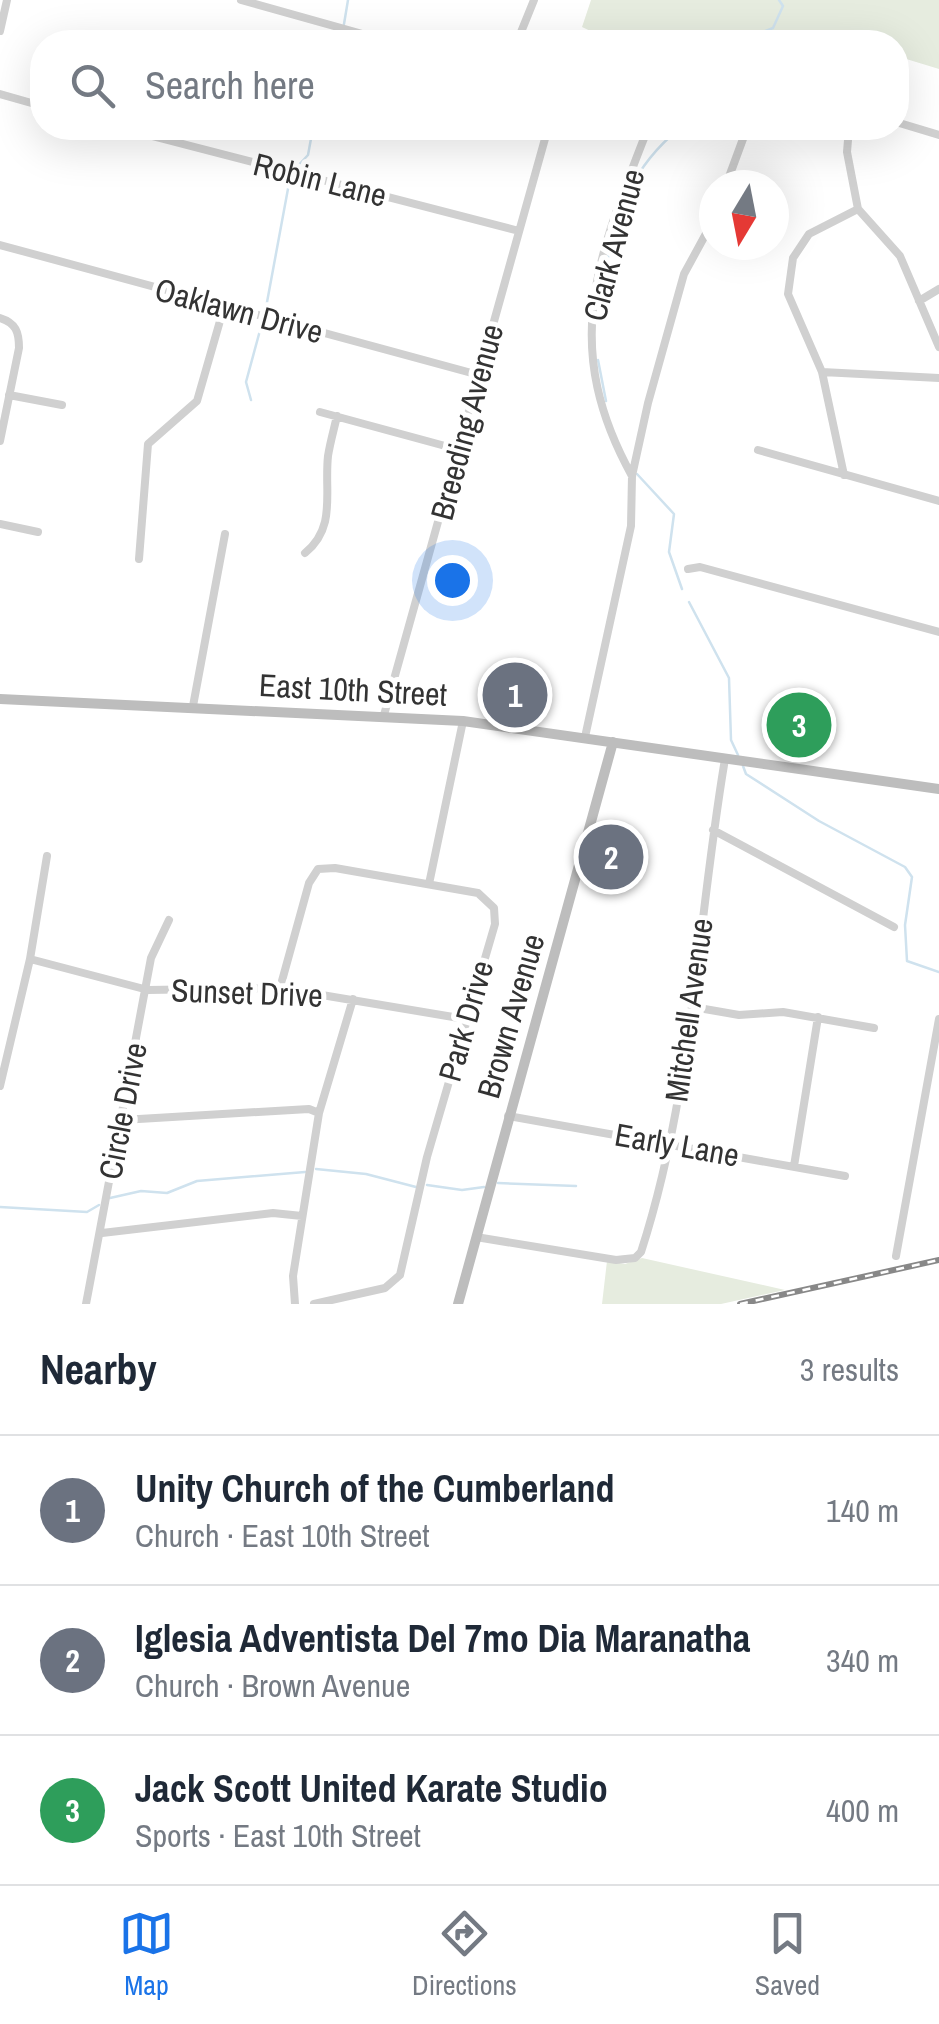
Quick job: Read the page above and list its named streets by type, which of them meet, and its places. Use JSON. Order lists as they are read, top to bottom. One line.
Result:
{"streets":{"main road":["East 10th Street","Brown Avenue"],"street":["Robin Lane","Clark Avenue","Oaklawn Drive","Breeding Avenue","Sunset Drive","Mitchell Avenue","Park Drive","Circle Drive","Early Lane"]},"crossings":[["Robin Lane","Breeding Avenue"],["Oaklawn Drive","Breeding Avenue"],["Breeding Avenue","East 10th Street"],["East 10th Street","Mitchell Avenue"],["East 10th Street","Brown Avenue"],["Sunset Drive","Park Drive"],["Sunset Drive","Circle Drive"],["Mitchell Avenue","Brown Avenue"],["Mitchell Avenue","Early Lane"],["Brown Avenue","Early Lane"]],"north":"bottom","page":{"search":"Search here","pins":["1","3","2"],"heading":["Nearby","3 results"],"list":[{"mark":"1","name":"Unity Church of the Cumberland","note":"Church · East 10th Street","value":"140 m"},{"mark":"2","name":"Iglesia Adventista Del 7mo Dia Maranatha","note":"Church · Brown Avenue","value":"340 m"},{"mark":"3","name":"Jack Scott United Karate Studio","note":"Sports · East 10th Street","value":"400 m"}],"nav":["Map","Directions","Saved"]}}
